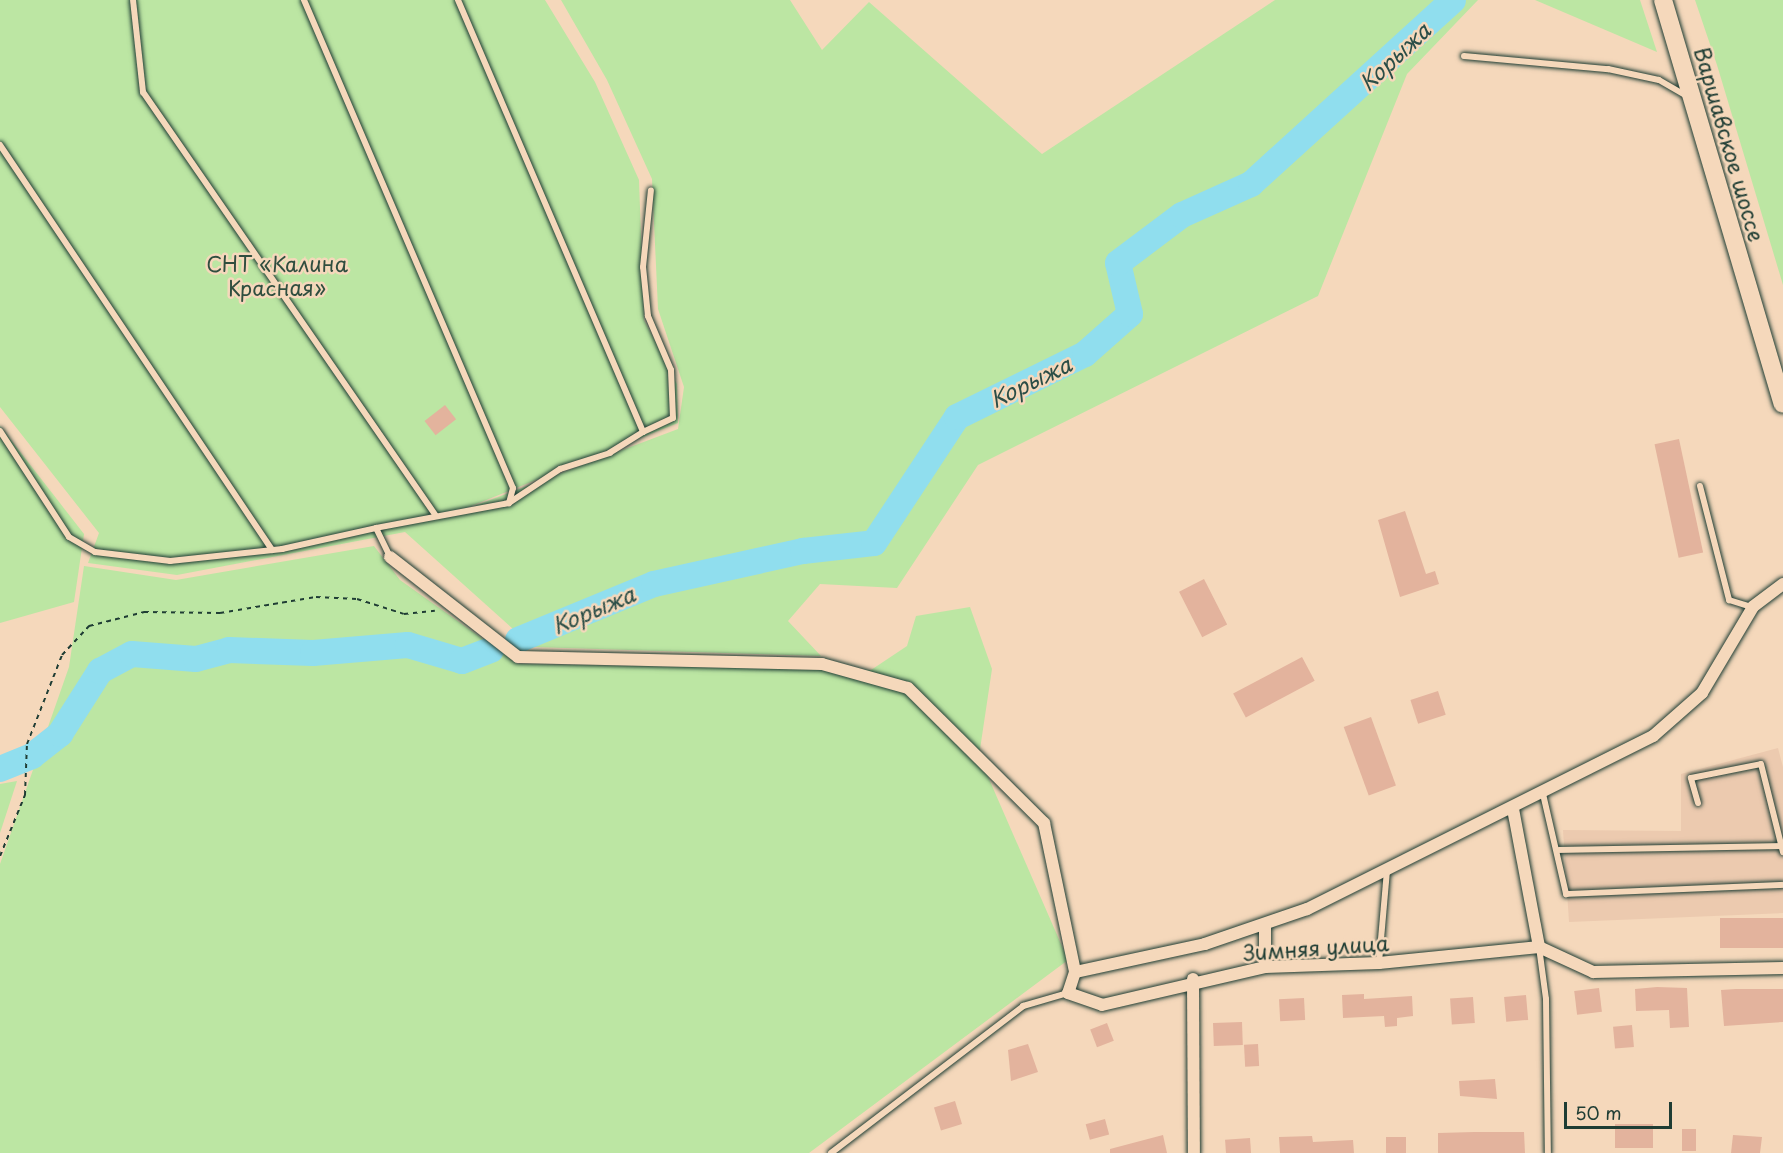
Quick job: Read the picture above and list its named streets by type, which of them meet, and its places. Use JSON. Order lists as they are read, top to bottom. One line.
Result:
{"streets":{"main road":["Варшавское шоссе"],"street":["Зимняя улица"]},"water":["Корыжа"],"parks":["СНТ «Калина Красная»"],"scale_bar":"50 m"}
